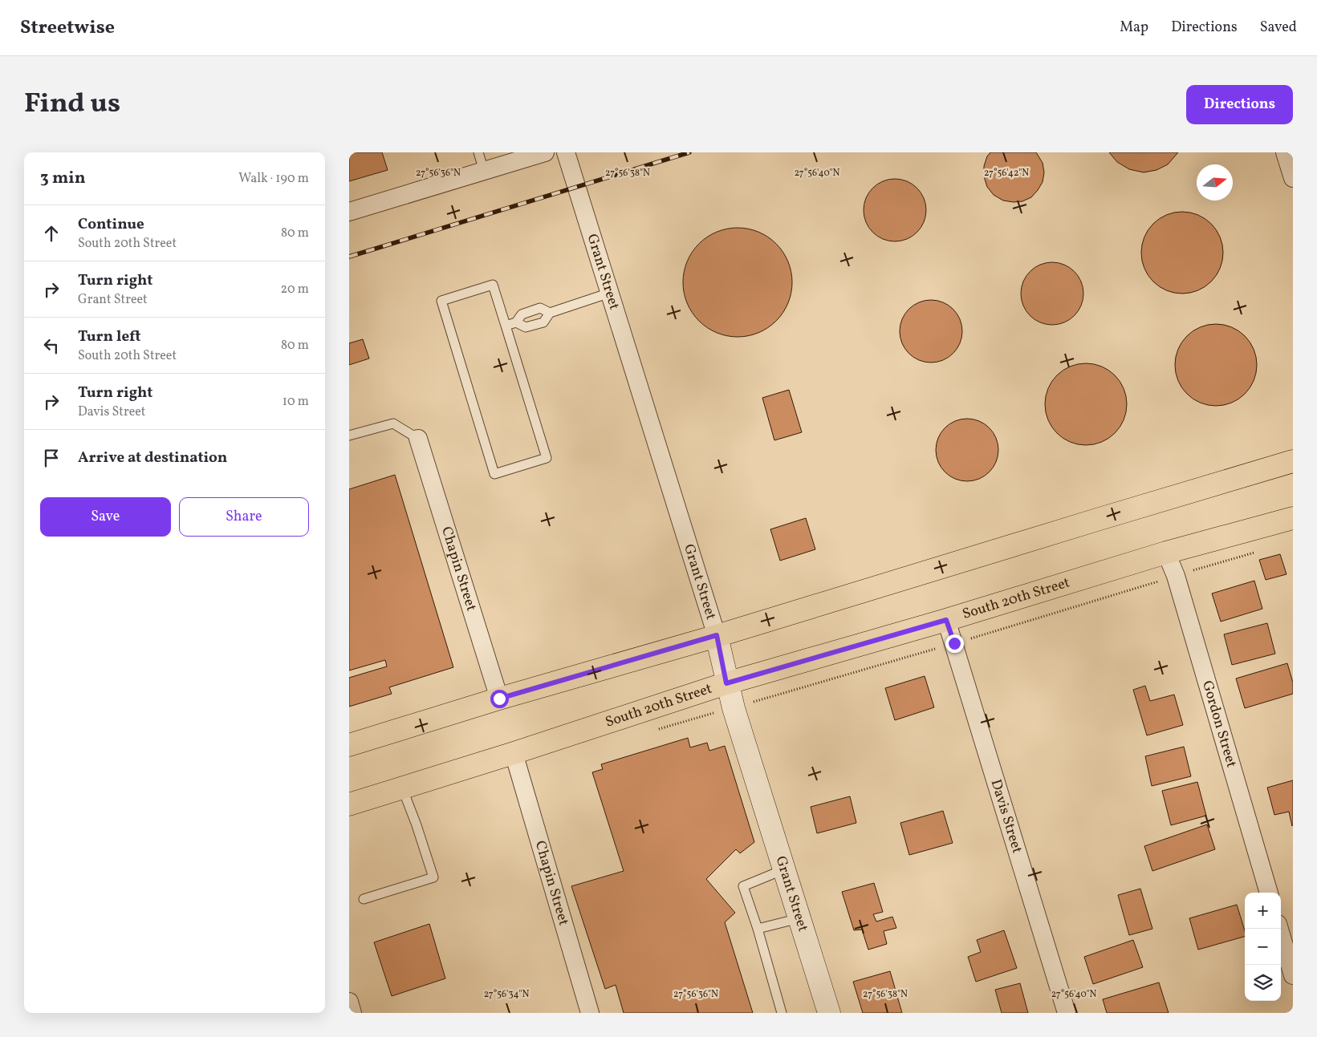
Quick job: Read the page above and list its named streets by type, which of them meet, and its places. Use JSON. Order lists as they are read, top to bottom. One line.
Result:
{"streets":{"main road":["South 20th Street"],"street":["Grant Street","Chapin Street","Gordon Street","Davis Street"]},"crossings":[["Grant Street","South 20th Street"],["Chapin Street","South 20th Street"],["South 20th Street","Gordon Street"],["South 20th Street","Davis Street"]],"north":"right","page":{"header":"Streetwise","nav":["Map","Directions","Saved"],"title":"Find us","buttons":["Directions",["Save","Share"]],"heading":["3 min","Walk · 190 m"],"list":[["Continue","South 20th Street","80 m"],["Turn right","Grant Street","20 m"],["Turn left","South 20th Street","80 m"],["Turn right","Davis Street","10 m"],"Arrive at destination"],"map_buttons":["+","−"]},"coordinates":["27°56'36\"N","27°56'38\"N","27°56'40\"N","27°56'42\"N","27°56'34\"N"]}
